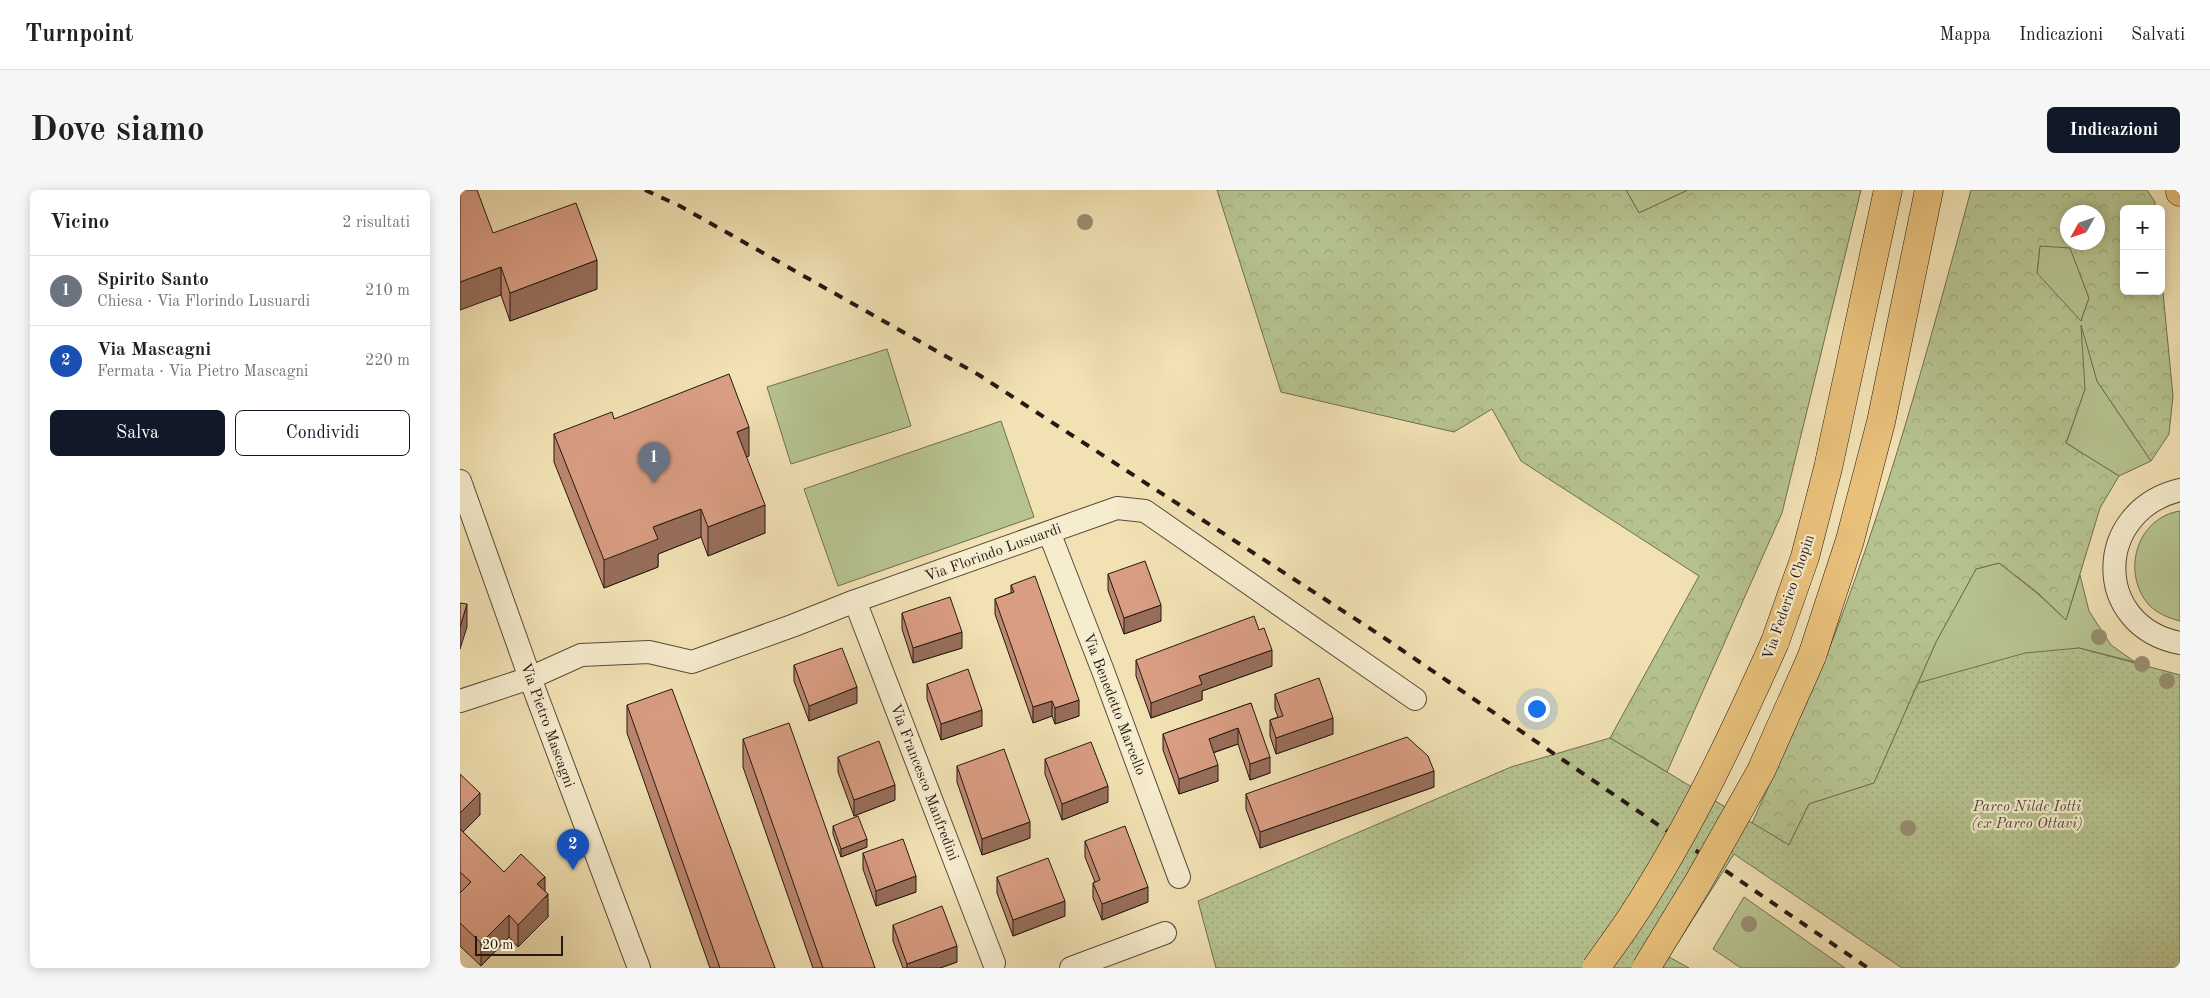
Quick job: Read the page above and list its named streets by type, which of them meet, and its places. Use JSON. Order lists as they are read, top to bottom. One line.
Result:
{"streets":{"main road":["Via Federico Chopin"],"street":["Via Florindo Lusuardi","Via Benedetto Marcello","Via Pietro Mascagni","Via Francesco Manfredini"]},"crossings":[["Via Florindo Lusuardi","Via Benedetto Marcello"],["Via Florindo Lusuardi","Via Pietro Mascagni"],["Via Florindo Lusuardi","Via Francesco Manfredini"]],"parks":["Parco Nilde Iotti (ex Parco Ottavi)"],"scale_bar":"20 m","north":"bottom left","page":{"header":"Turnpoint","nav":["Mappa","Indicazioni","Salvati"],"buttons":["Indicazioni",["Salva","Condividi"]],"title":"Dove siamo","heading":["Vicino","2 risultati"],"map_buttons":["+","−"],"list":[{"mark":"1","name":"Spirito Santo","note":"Chiesa · Via Florindo Lusuardi","value":"210 m"},{"mark":"2","name":"Via Mascagni","note":"Fermata · Via Pietro Mascagni","value":"220 m"}],"pins":["1","2"],"scale":"20 m"}}
